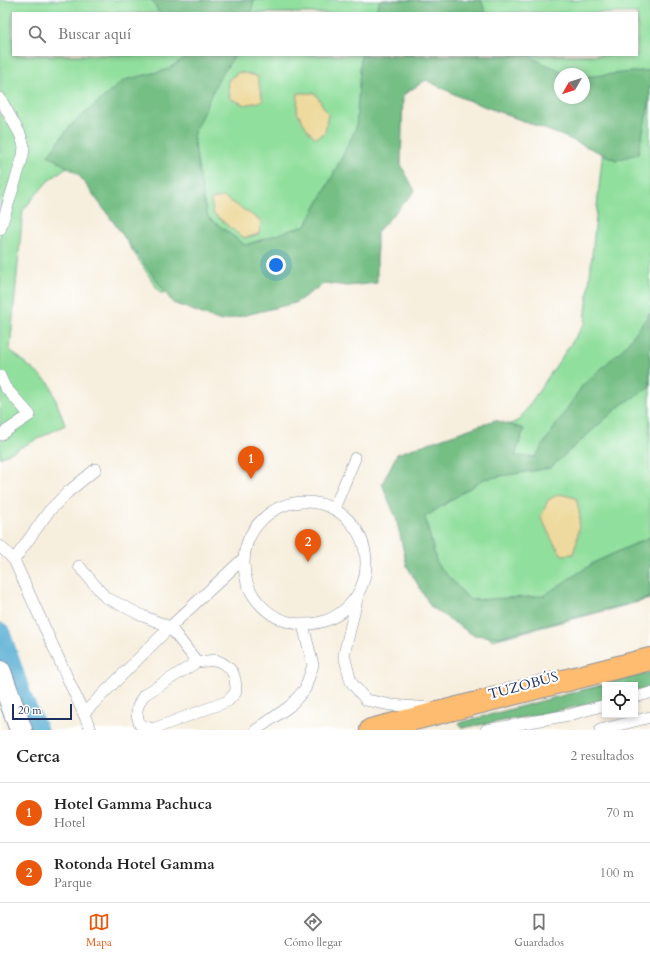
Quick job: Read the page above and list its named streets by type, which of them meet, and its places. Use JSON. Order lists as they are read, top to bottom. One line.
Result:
{"streets":{"lane":["TUZOBÚS"]},"scale_bar":"20 m","north":"bottom left","page":{"search":"Buscar aquí","pins":["1","2"],"scale":"20 m","heading":["Cerca","2 resultados"],"list":[{"mark":"1","name":"Hotel Gamma Pachuca","note":"Hotel","value":"70 m"},{"mark":"2","name":"Rotonda Hotel Gamma","note":"Parque","value":"100 m"}],"nav":["Mapa","Cómo llegar","Guardados"]}}
